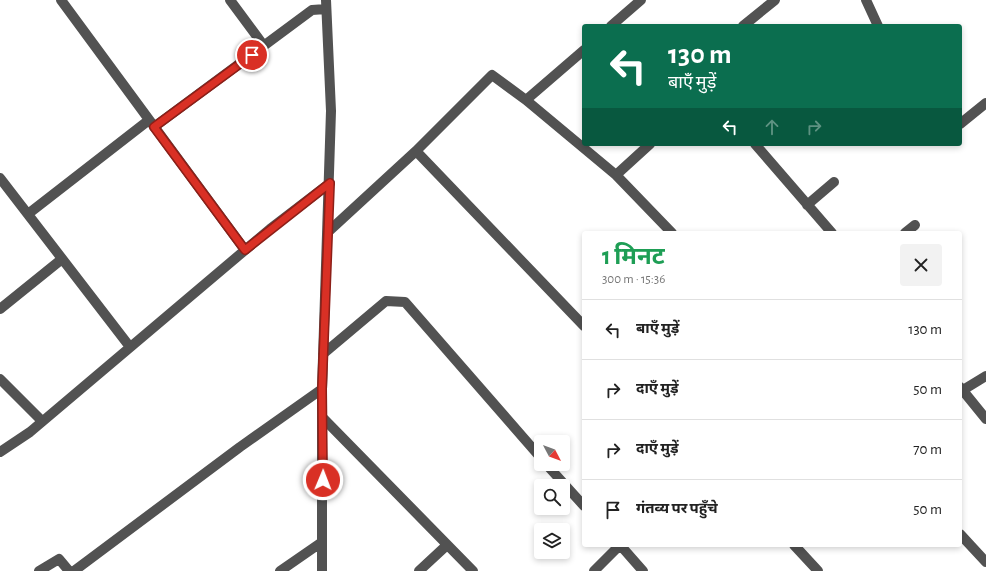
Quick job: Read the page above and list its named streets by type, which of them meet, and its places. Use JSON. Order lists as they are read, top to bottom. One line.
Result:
{"north":"bottom right","page":{"turn":["130 m","बाएँ मुड़ें"],"heading":["1 मिनट","300 m · 15:36"],"list":[{"name":"बाएँ मुड़ें","value":"130 m"},{"name":"दाएँ मुड़ें","value":"50 m"},{"name":"दाएँ मुड़ें","value":"70 m"},{"name":"गंतव्य पर पहुँचे","value":"50 m"}]}}
